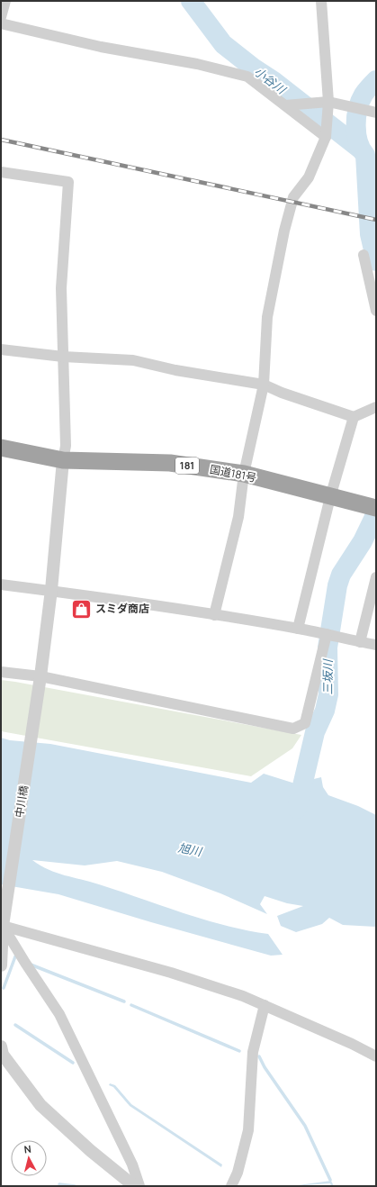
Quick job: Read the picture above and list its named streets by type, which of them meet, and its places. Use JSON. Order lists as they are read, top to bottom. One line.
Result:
{"streets":{"highway":["181","国道181号"],"street":["中川橋"]},"crossings":[["国道181号","中川橋"]],"water":["小谷川","三坂川","旭川"],"places":{"shop":["スミダ商店"]},"north":"top"}
